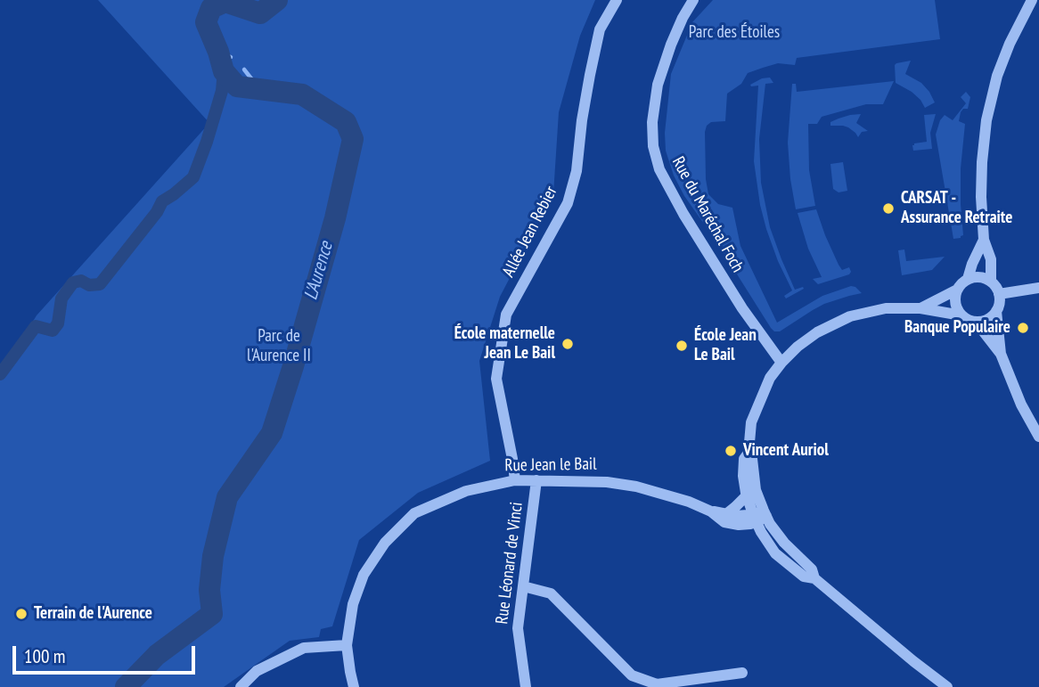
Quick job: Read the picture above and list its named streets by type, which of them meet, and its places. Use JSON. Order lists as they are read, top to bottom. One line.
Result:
{"streets":{"street":["Rue du Maréchal Foch","Allée Jean Rebier","Rue Jean le Bail","Rue Léonard de Vinci"]},"crossings":[["Allée Jean Rebier","Rue Jean le Bail"],["Rue Jean le Bail","Rue Léonard de Vinci"]],"water":["L'Aurence"],"parks":["Parc des Étoiles","Parc de l'Aurence II"],"places":["CARSAT - Assurance Retraite","Banque Populaire","École maternelle Jean Le Bail","École Jean Le Bail","Vincent Auriol","Terrain de l'Aurence"],"scale_bar":"100 m"}
